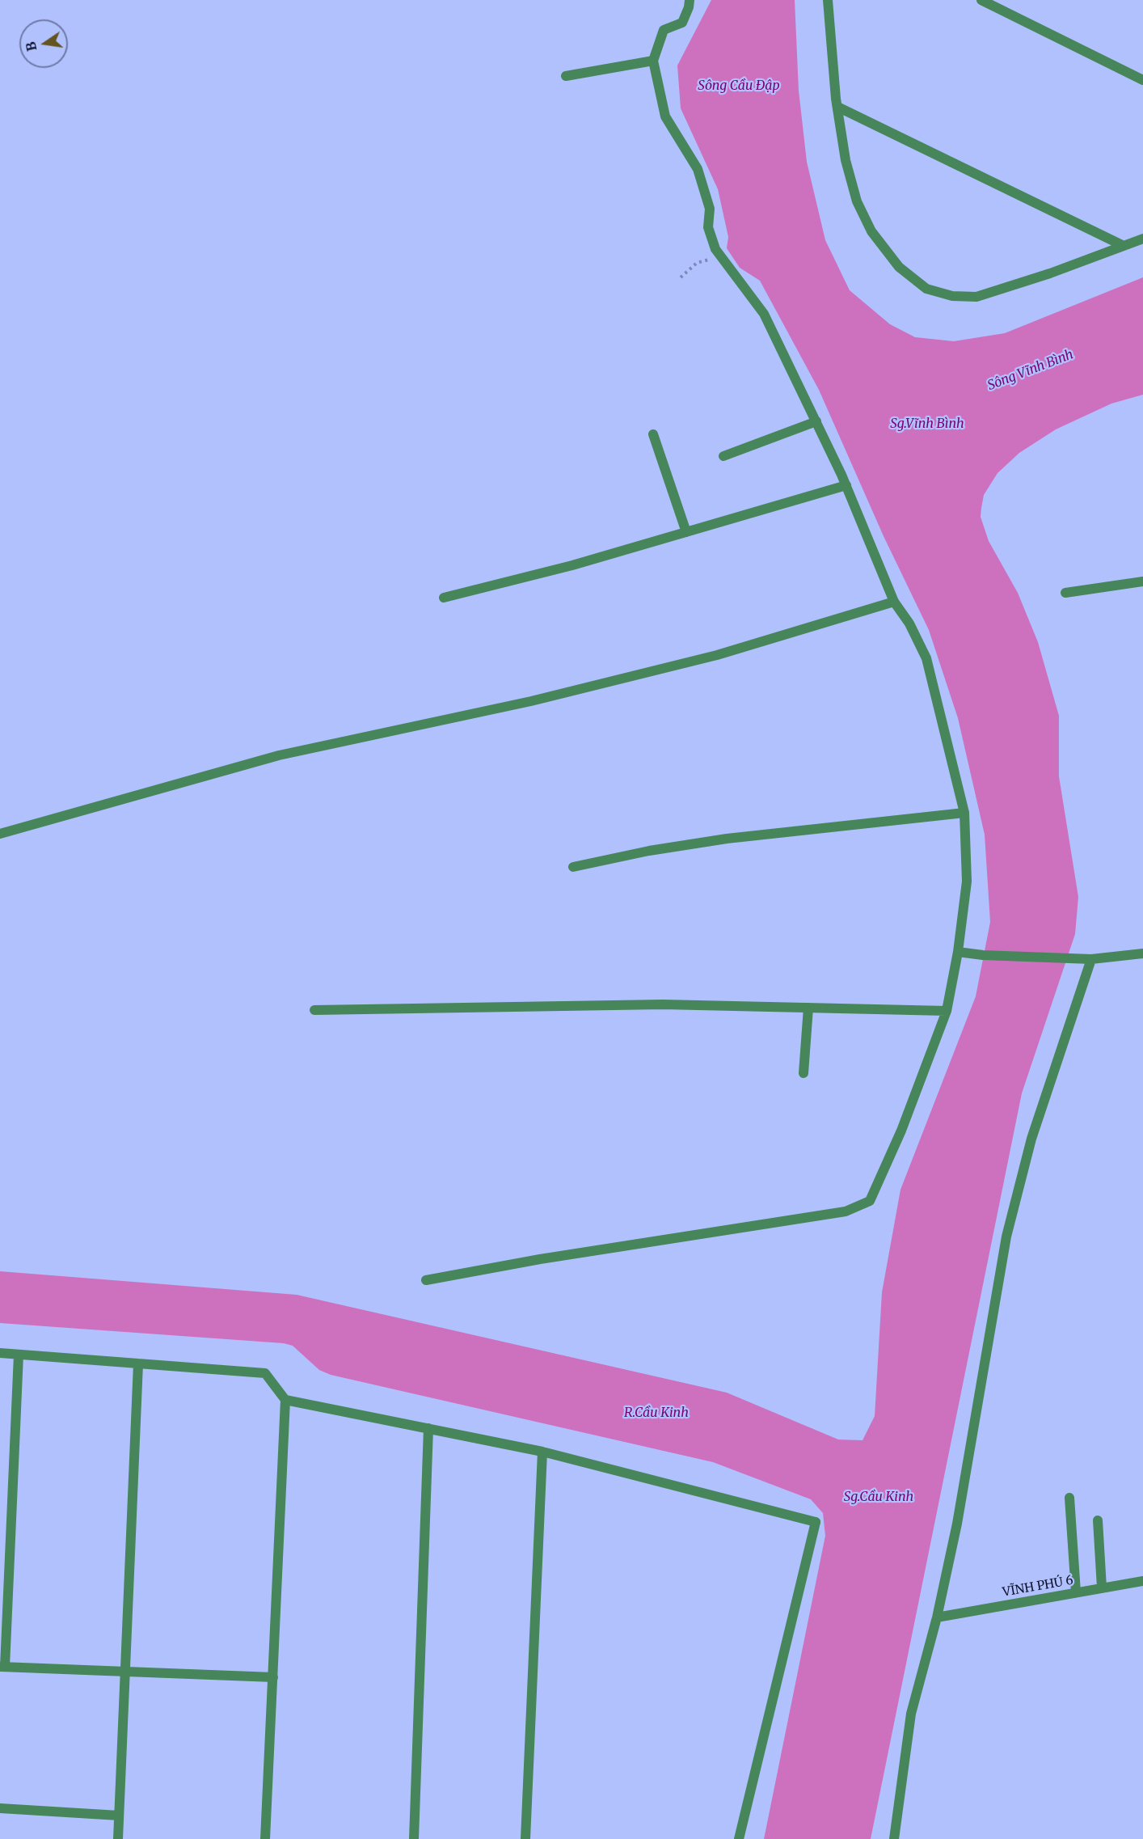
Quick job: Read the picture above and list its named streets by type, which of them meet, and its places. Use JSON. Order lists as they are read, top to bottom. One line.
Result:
{"streets":{"street":["VĨNH PHÚ 6"]},"water":["Sông Cầu Đập","Sông Vĩnh Bình","Sg.Vĩnh Bình","R.Cầu Kinh","Sg.Cầu Kinh"],"north":"left"}
